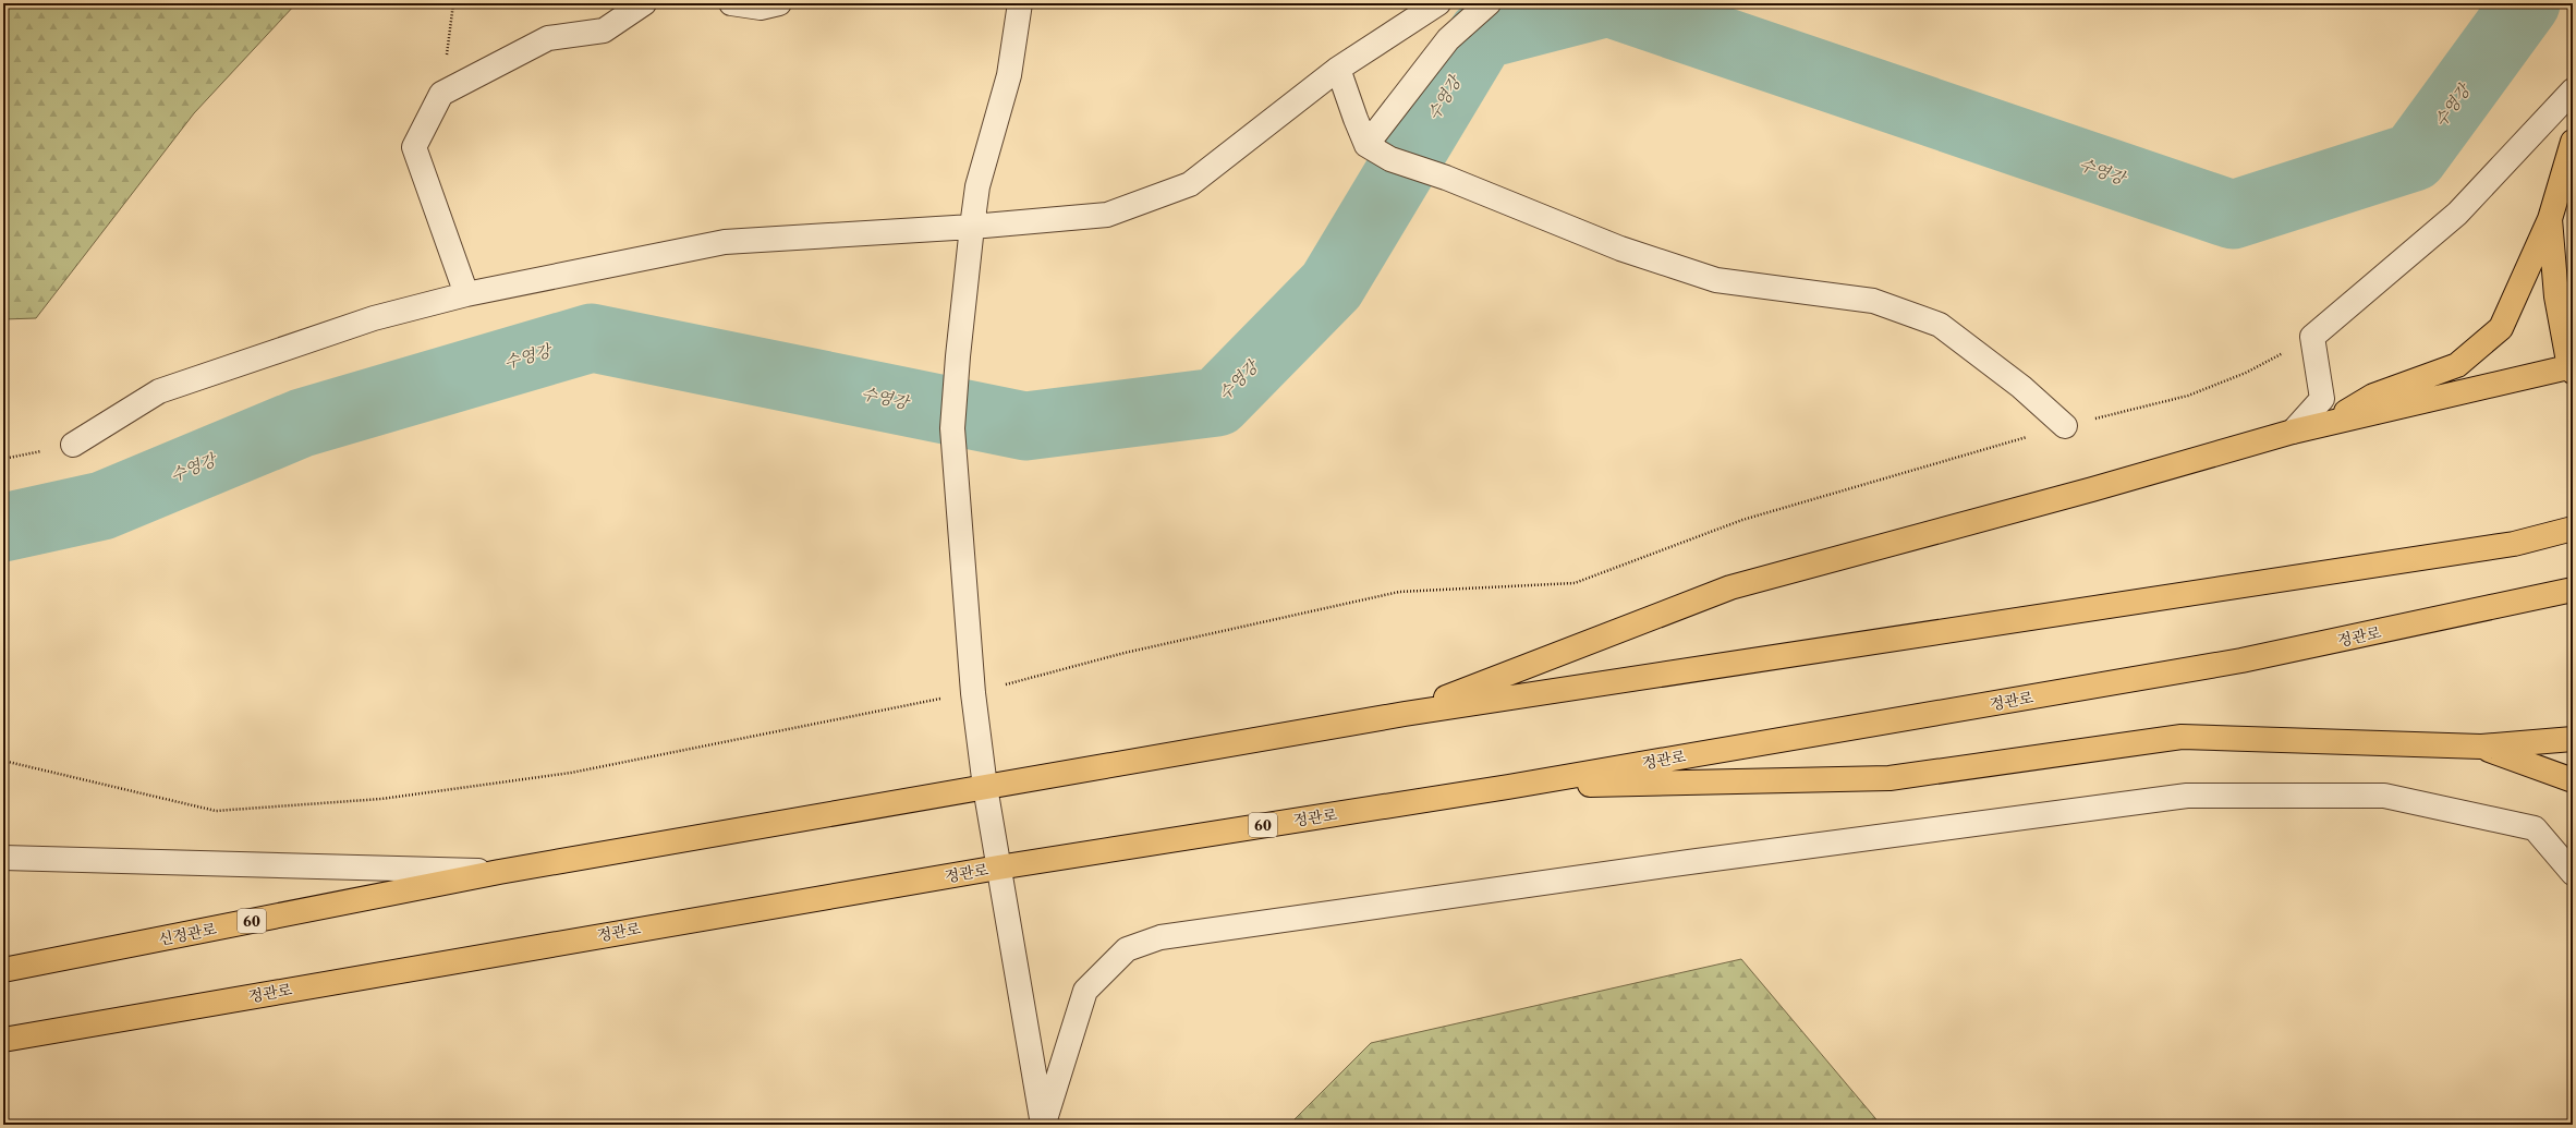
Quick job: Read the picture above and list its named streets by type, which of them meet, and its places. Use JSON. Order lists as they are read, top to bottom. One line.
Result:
{"streets":{"highway":["정관로","60","신정관로"]},"crossings":[["60","신정관로"]],"water":["수영강"]}
